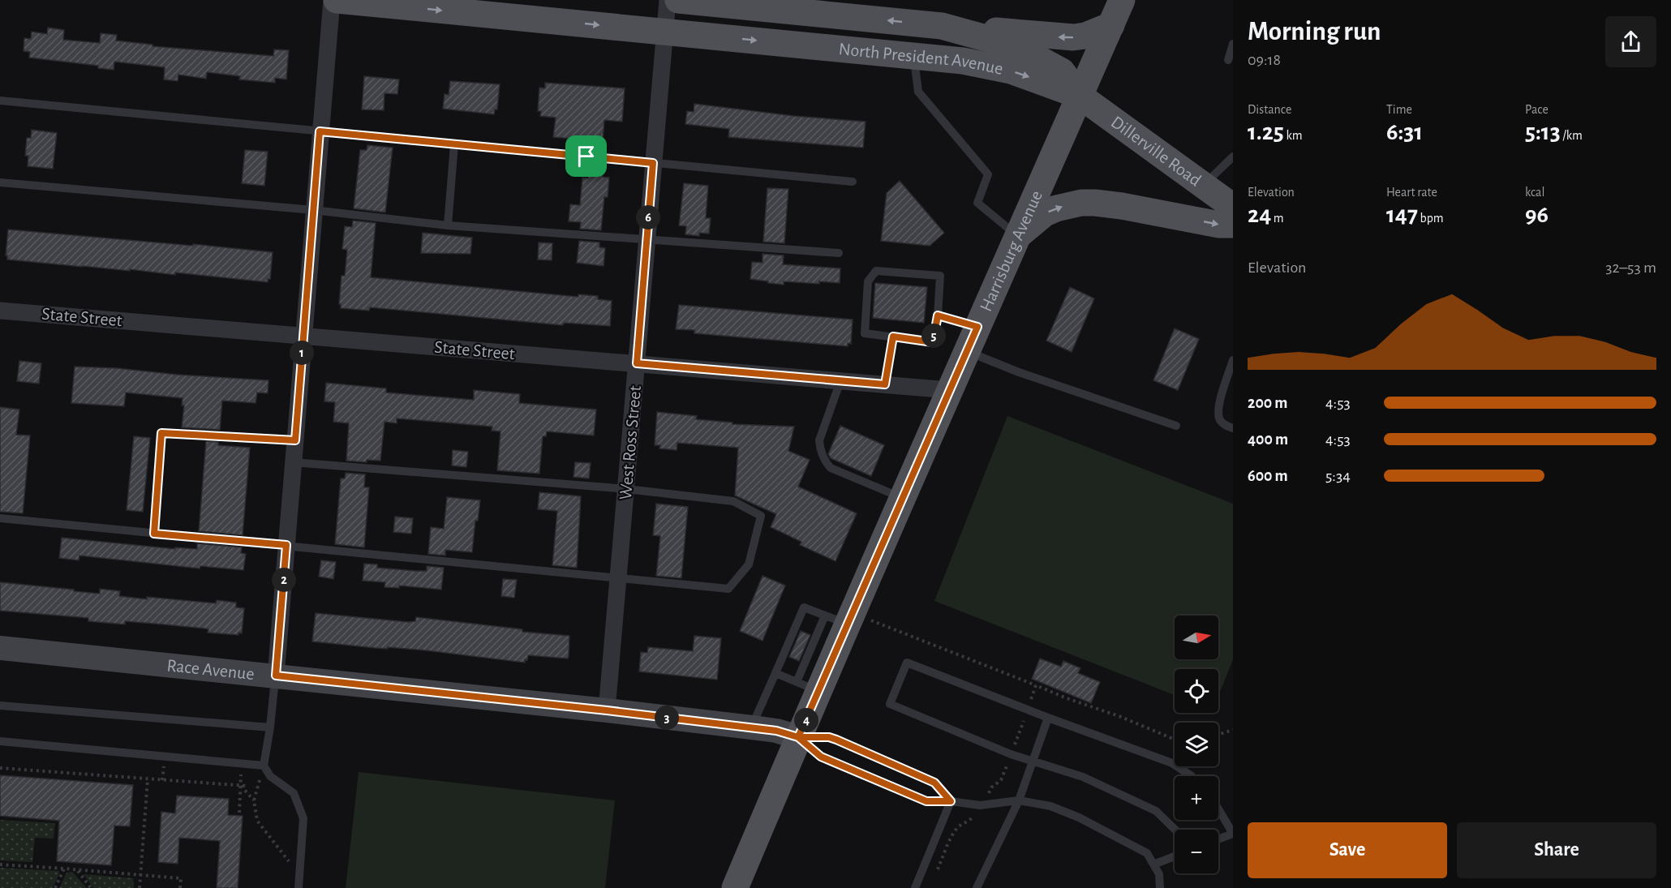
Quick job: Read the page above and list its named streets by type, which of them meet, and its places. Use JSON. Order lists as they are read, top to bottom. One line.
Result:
{"streets":{"main road":["North President Avenue","Dillerville Road","Harrisburg Avenue","Race Avenue"],"street":["State Street","West Ross Street"]},"crossings":[["North President Avenue","Dillerville Road"],["North President Avenue","Harrisburg Avenue"],["North President Avenue","West Ross Street"],["Dillerville Road","Harrisburg Avenue"],["Harrisburg Avenue","State Street"],["Harrisburg Avenue","Race Avenue"],["State Street","West Ross Street"],["West Ross Street","Race Avenue"]],"north":"right","page":{"heading":["Morning run","09:18"],"stats":[["Distance","1.25 km"],["Time","6:31"],["Pace","5:13 /km"],["Elevation","24 m"],["Heart rate","147 bpm"],["kcal","96"]],"pins":["6","5","1","2","3","4"],"chart":["Elevation","32–53 m"],"list":[{"name":"200 m","note":"4:53"},{"name":"400 m","note":"4:53"},{"name":"600 m","note":"5:34"}],"map_buttons":["+","−"],"buttons":["Save","Share"]}}
